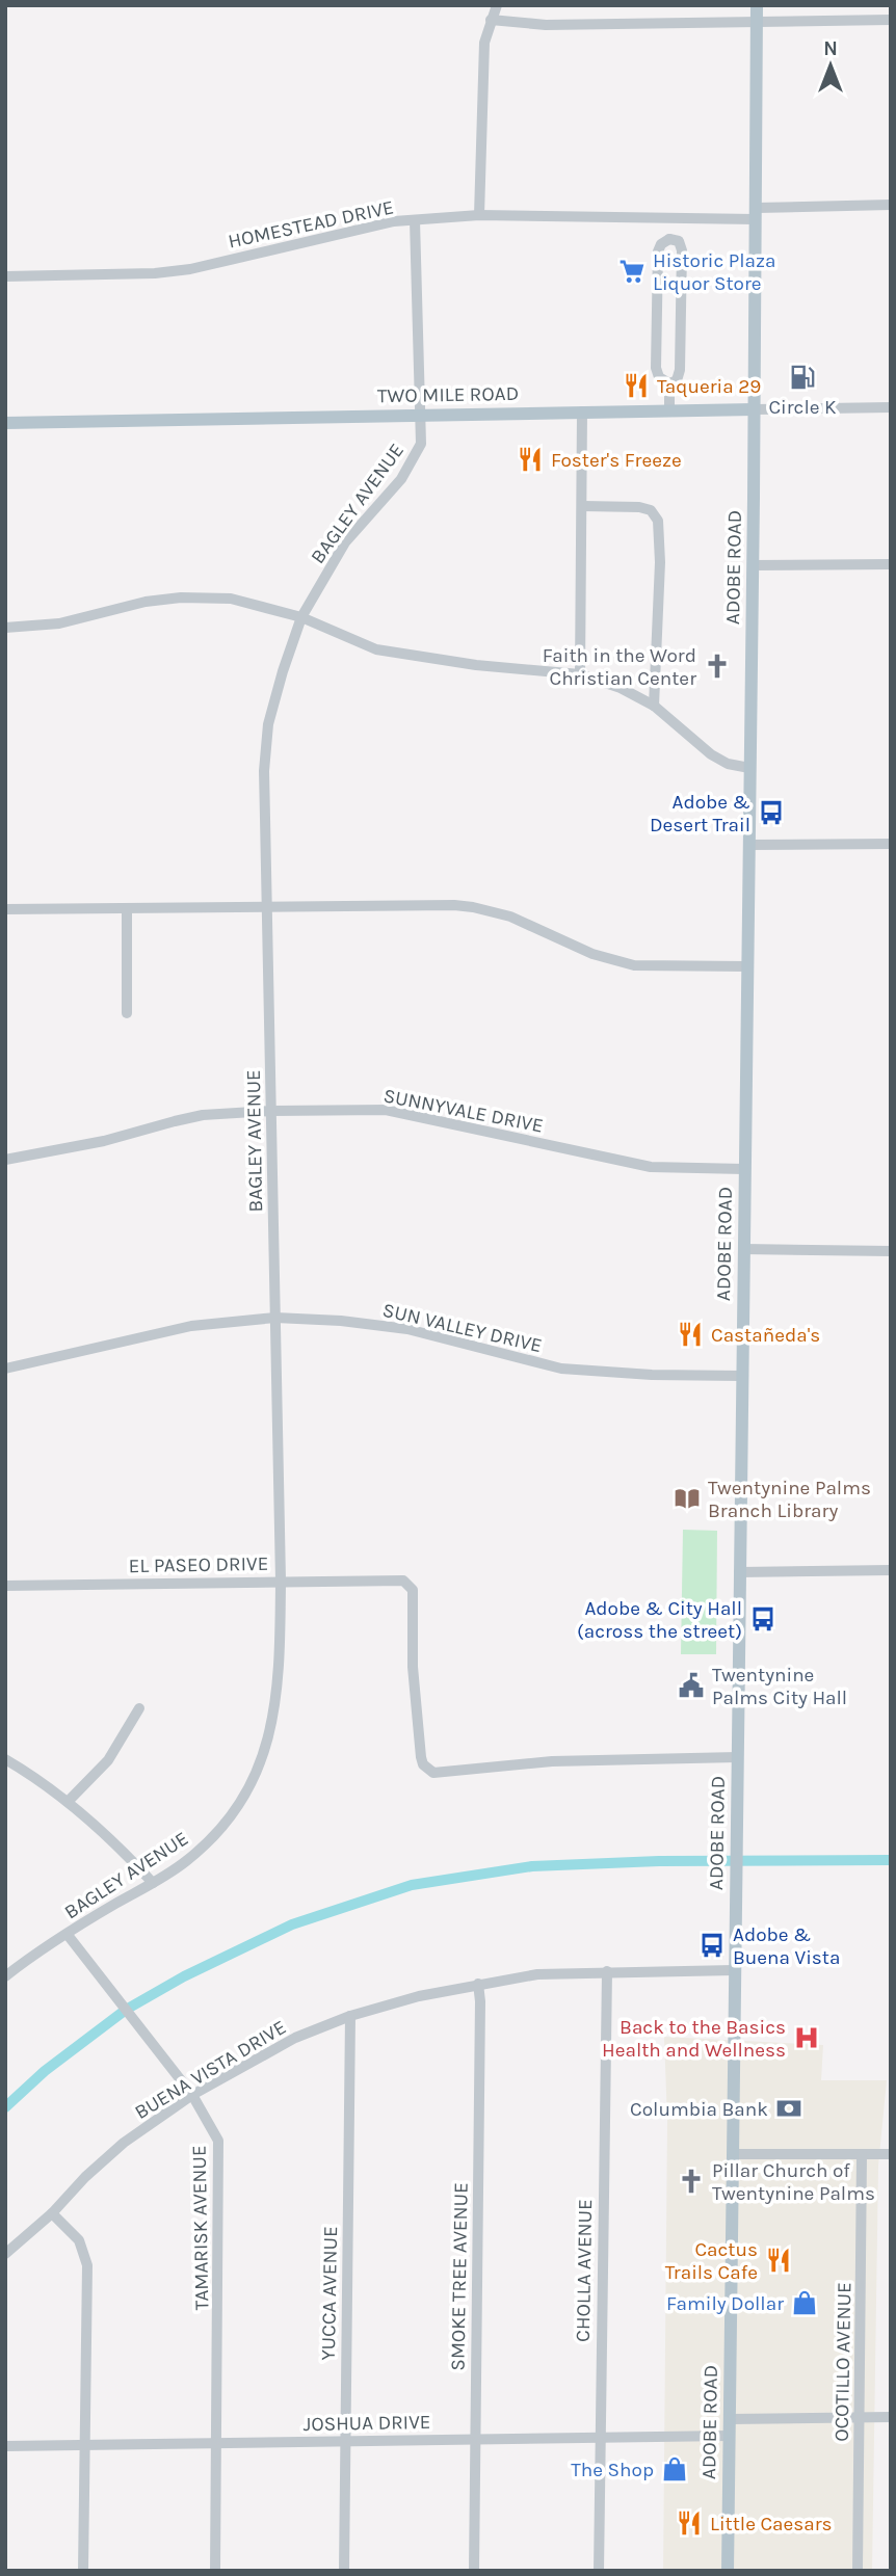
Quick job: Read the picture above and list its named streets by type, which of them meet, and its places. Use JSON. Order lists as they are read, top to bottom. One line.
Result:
{"streets":{"main road":["TWO MILE ROAD","ADOBE ROAD"],"street":["HOMESTEAD DRIVE","BAGLEY AVENUE","SUNNYVALE DRIVE","SUN VALLEY DRIVE","EL PASEO DRIVE","BUENA VISTA DRIVE","TAMARISK AVENUE","CHOLLA AVENUE","SMOKE TREE AVENUE","YUCCA AVENUE","OCOTILLO AVENUE","JOSHUA DRIVE"]},"crossings":[["HOMESTEAD DRIVE","BAGLEY AVENUE"],["HOMESTEAD DRIVE","ADOBE ROAD"],["TWO MILE ROAD","BAGLEY AVENUE"],["TWO MILE ROAD","ADOBE ROAD"],["BAGLEY AVENUE","SUNNYVALE DRIVE"],["BAGLEY AVENUE","SUN VALLEY DRIVE"],["BAGLEY AVENUE","EL PASEO DRIVE"],["BAGLEY AVENUE","TAMARISK AVENUE"],["ADOBE ROAD","SUNNYVALE DRIVE"],["ADOBE ROAD","SUN VALLEY DRIVE"],["ADOBE ROAD","EL PASEO DRIVE"],["ADOBE ROAD","BUENA VISTA DRIVE"],["ADOBE ROAD","JOSHUA DRIVE"],["BUENA VISTA DRIVE","TAMARISK AVENUE"],["BUENA VISTA DRIVE","CHOLLA AVENUE"],["BUENA VISTA DRIVE","SMOKE TREE AVENUE"],["BUENA VISTA DRIVE","YUCCA AVENUE"],["TAMARISK AVENUE","JOSHUA DRIVE"],["CHOLLA AVENUE","JOSHUA DRIVE"],["SMOKE TREE AVENUE","JOSHUA DRIVE"],["YUCCA AVENUE","JOSHUA DRIVE"]],"places":{"supermarket":["Historic Plaza Liquor Store"],"fuel station":["Circle K"],"restaurant":["Taqueria 29","Foster's Freeze","Castañeda's","Cactus Trails Cafe","Little Caesars"],"church":["Faith in the Word Christian Center","Pillar Church of Twentynine Palms"],"bus stop":["Adobe & Desert Trail","Adobe & City Hall (across the street)","Adobe & Buena Vista"],"library":["Twentynine Palms Branch Library"],"public building":["Twentynine Palms City Hall"],"hospital":["Back to the Basics Health and Wellness"],"bank":["Columbia Bank"],"shop":["Family Dollar","The Shop"]},"north":"top"}
